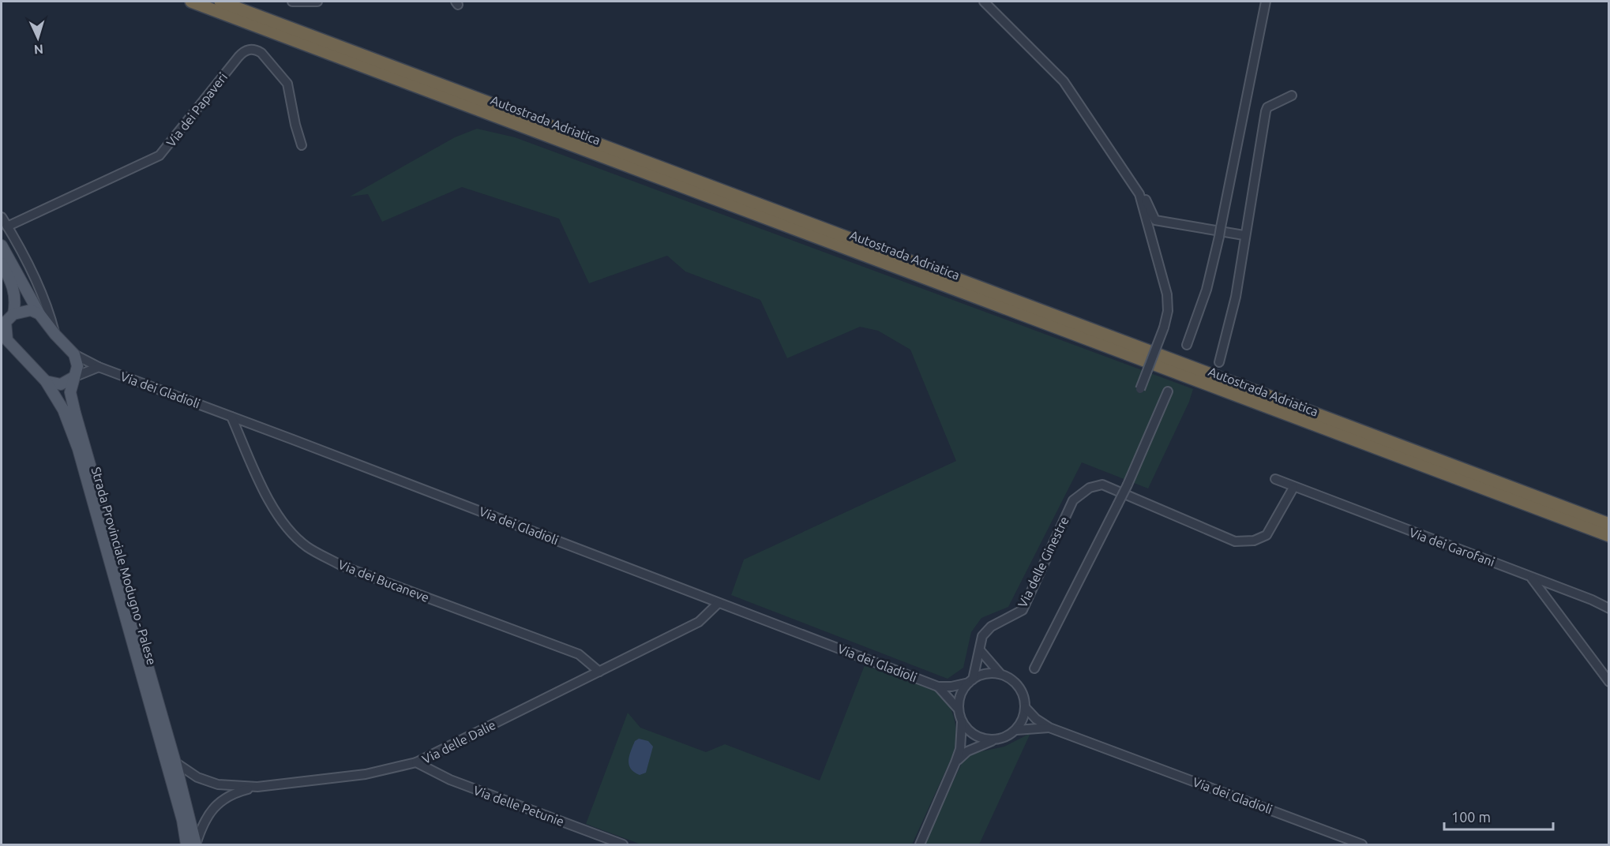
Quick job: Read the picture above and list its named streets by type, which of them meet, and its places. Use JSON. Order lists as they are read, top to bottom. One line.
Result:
{"streets":{"highway":["Autostrada Adriatica"],"main road":["Strada Provinciale Modugno - Palese"],"street":["Via dei Papaveri","Via dei Gladioli","Via dei Garofani","Via delle Ginestre","Via dei Bucaneve","Via delle Dalie","Via delle Petunie"]},"crossings":[["Via dei Gladioli","Via delle Ginestre"],["Via dei Gladioli","Strada Provinciale Modugno - Palese"],["Via dei Gladioli","Via dei Bucaneve"],["Via dei Gladioli","Via delle Dalie"],["Via dei Garofani","Via delle Ginestre"],["Strada Provinciale Modugno - Palese","Via delle Dalie"],["Via dei Bucaneve","Via delle Dalie"],["Via delle Dalie","Via delle Petunie"]],"scale_bar":"100 m","north":"bottom"}
